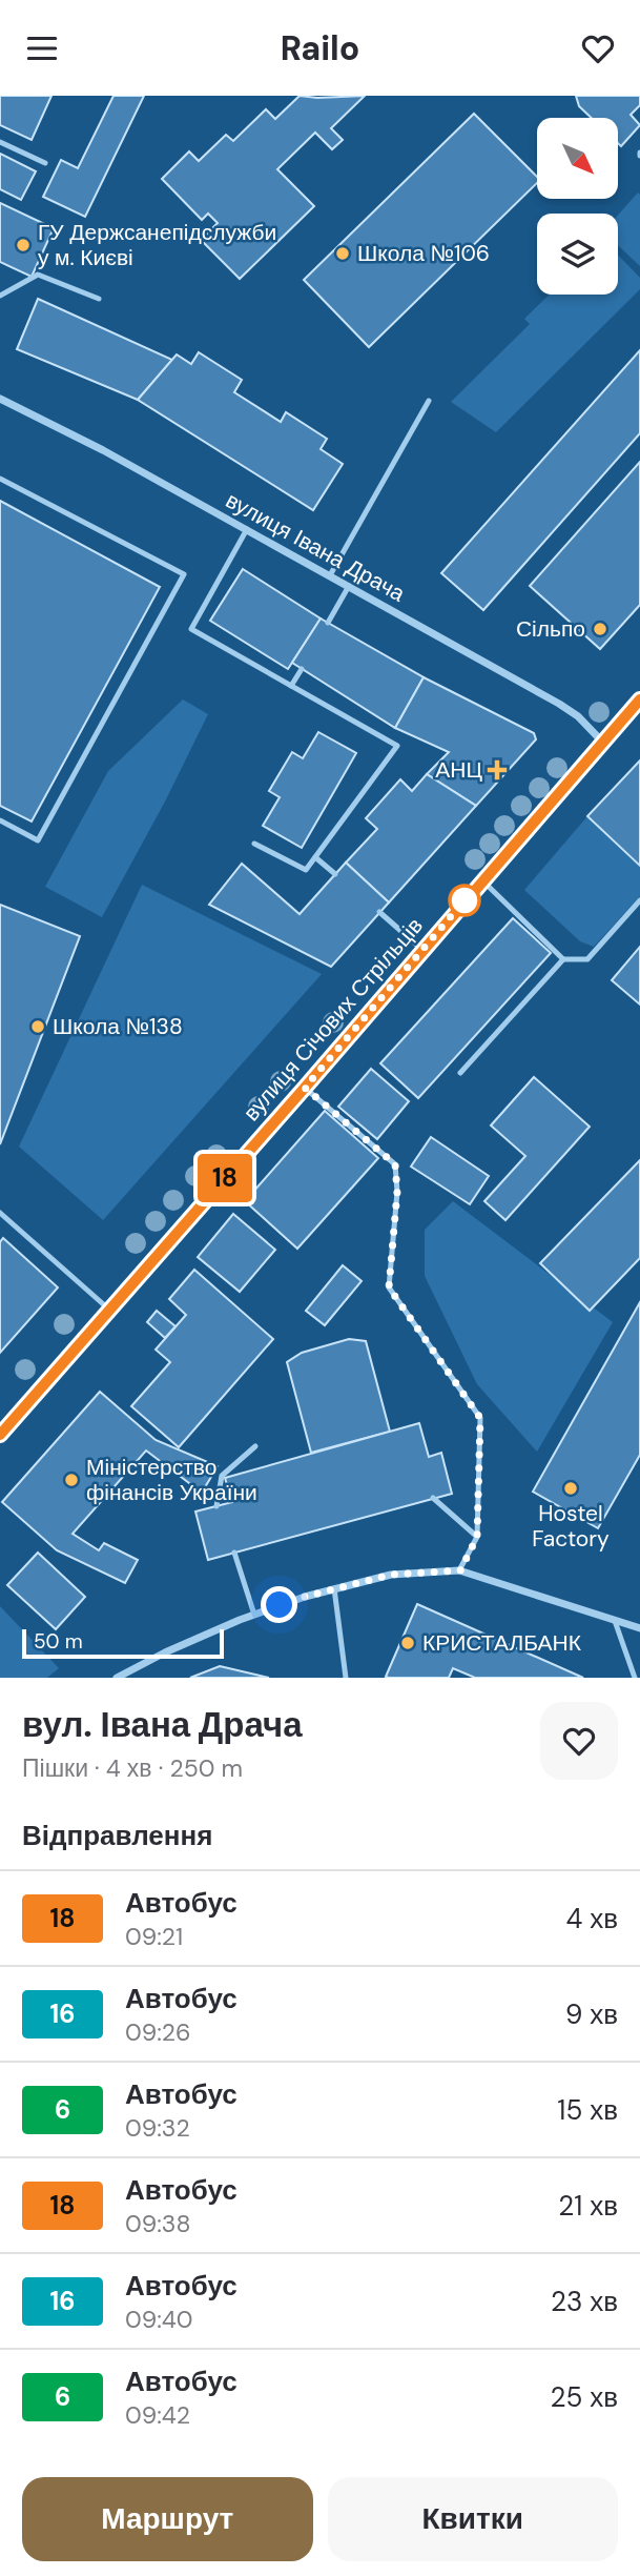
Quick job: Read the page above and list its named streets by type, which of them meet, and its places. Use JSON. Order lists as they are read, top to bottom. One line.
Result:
{"streets":{"main road":["вулиця Січових Стрільців"],"street":["вулиця Івана Драча"]},"crossings":[["вулиця Івана Драча","вулиця Січових Стрільців"]],"places":{"other":["ГУ Держсанепідслужби у м. Києві","Школа №106","Сільпо","Школа №138","Міністерство фінансів України","Hostel Factory","КРИСТАЛБАНК"],"health":["АНЦ"]},"lines":["bus line 18"],"scale_bar":"50 m","north":"bottom right","page":{"header":"Railo","on_map":"18","scale":"50 m","heading":[["вул. Івана Драча","Пішки · 4 хв · 250 m"],"Відправлення"],"list":[{"mark":"18","name":"Автобус","note":"09:21","value":"4 хв"},{"mark":"16","name":"Автобус","note":"09:26","value":"9 хв"},{"mark":"6","name":"Автобус","note":"09:32","value":"15 хв"},{"mark":"18","name":"Автобус","note":"09:38","value":"21 хв"},{"mark":"16","name":"Автобус","note":"09:40","value":"23 хв"},{"mark":"6","name":"Автобус","note":"09:42","value":"25 хв"}],"buttons":["Маршрут","Квитки"]}}
